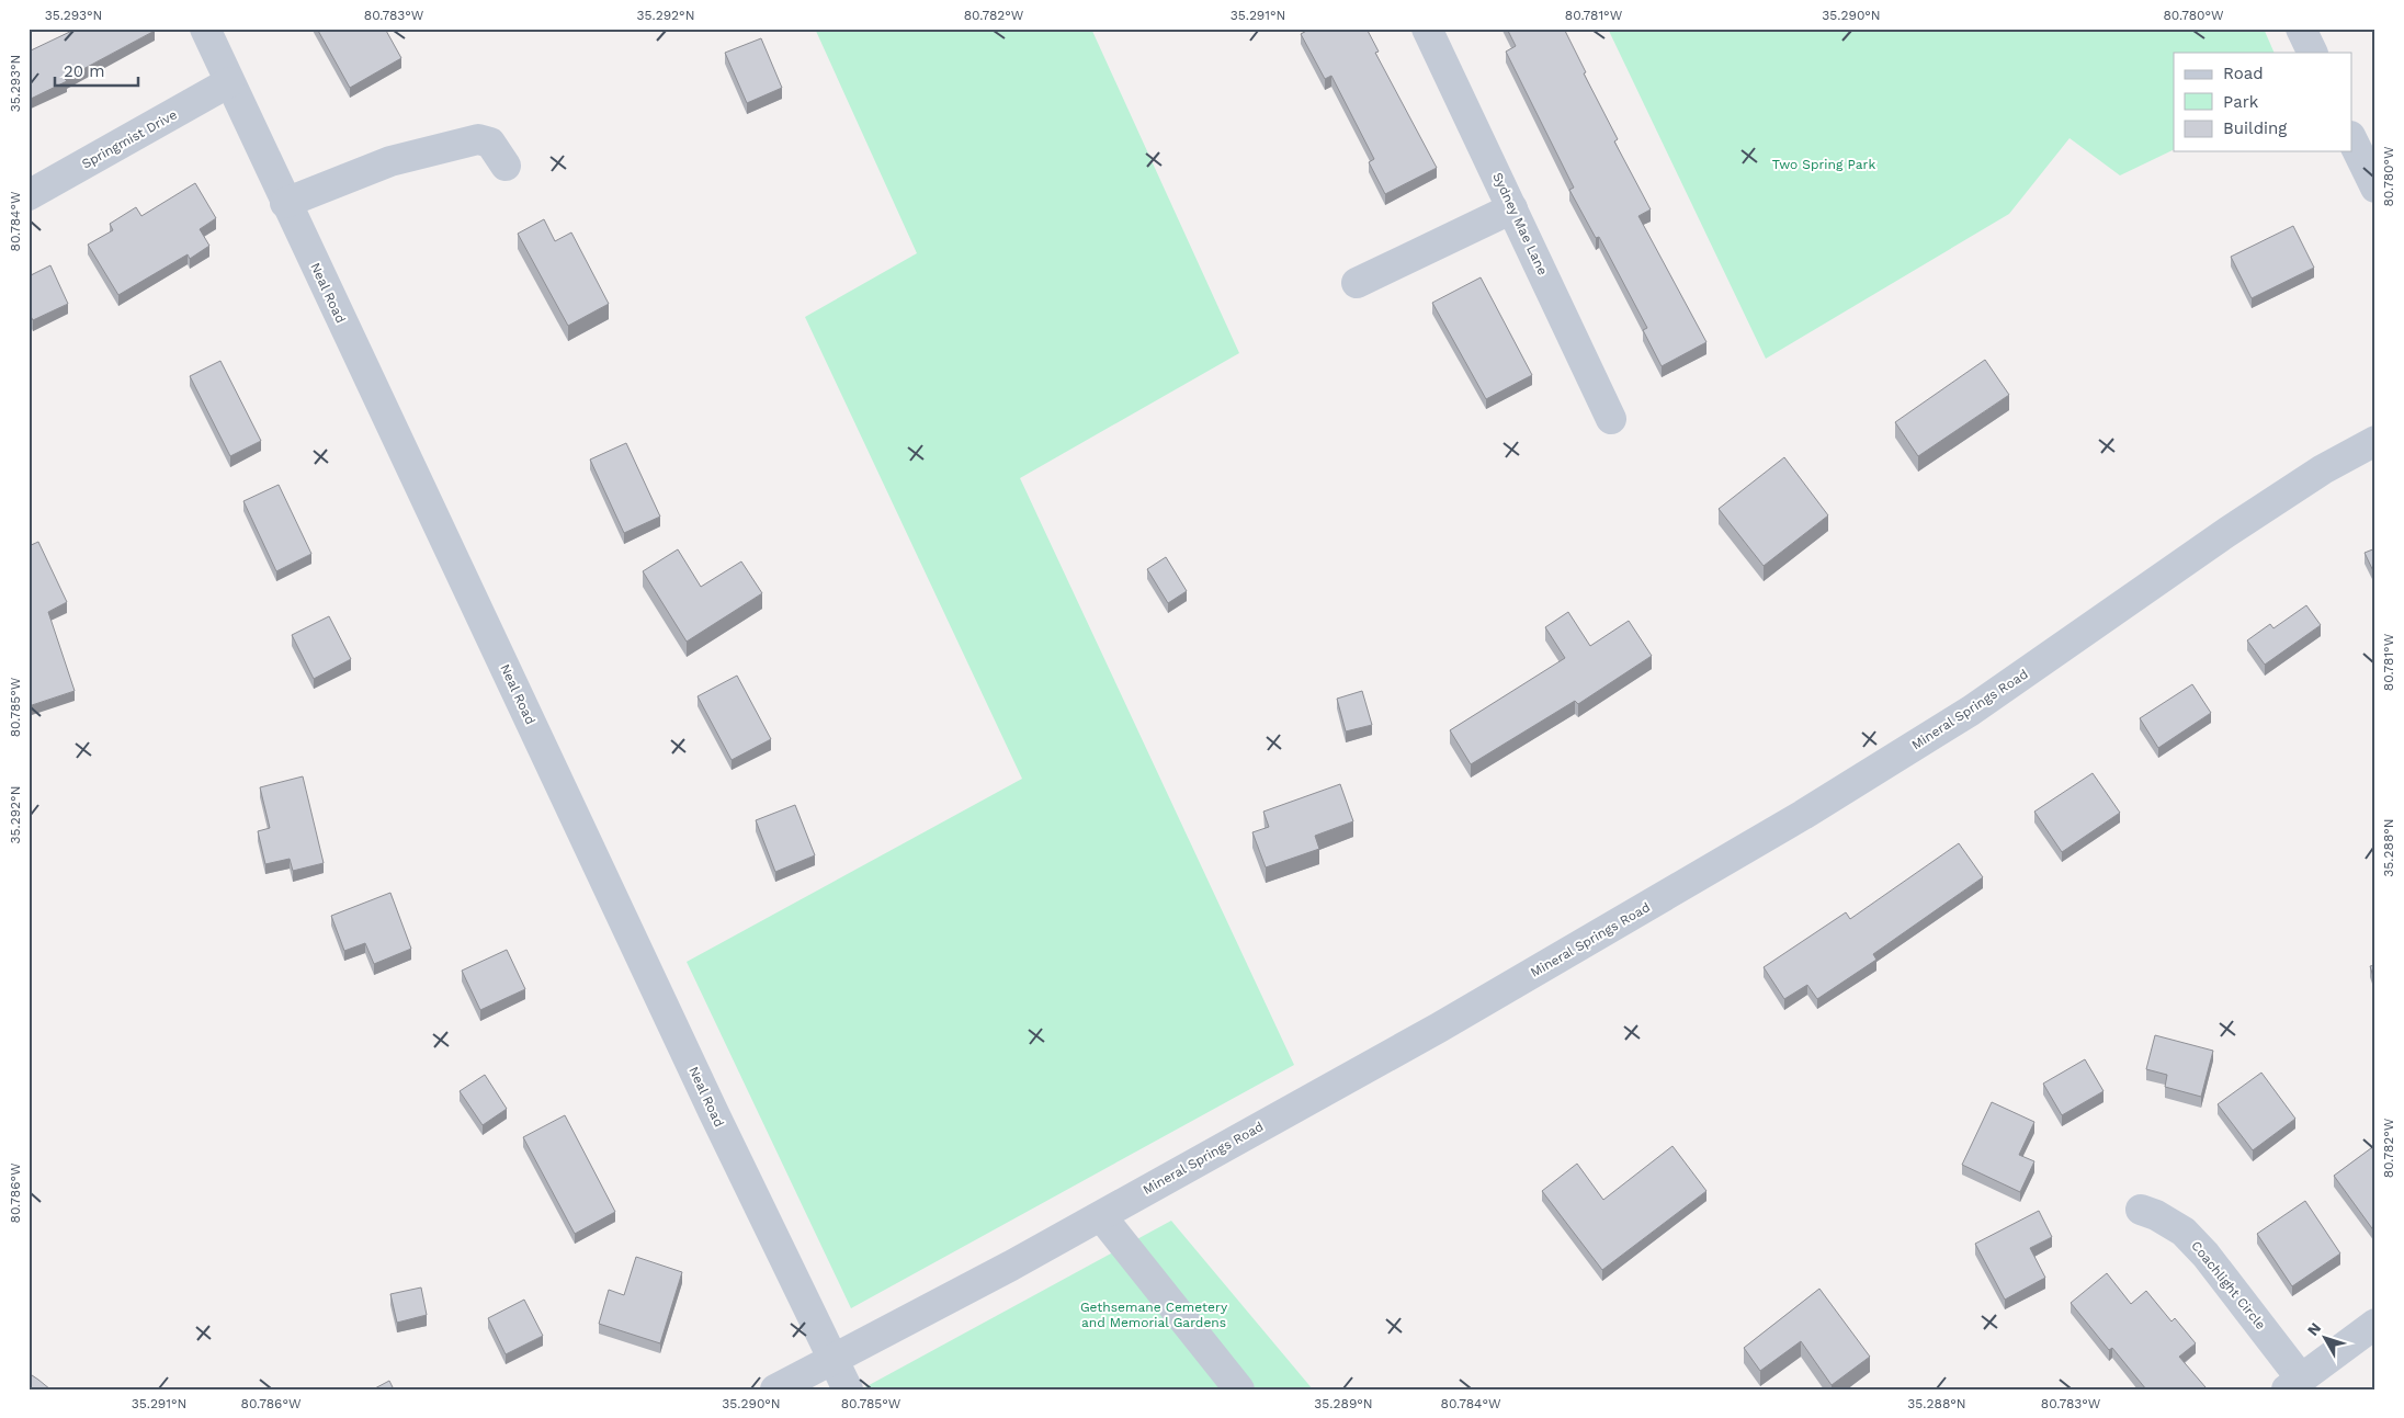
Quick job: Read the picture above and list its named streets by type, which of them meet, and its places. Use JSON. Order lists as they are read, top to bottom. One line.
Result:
{"streets":{"street":["Springmist Drive","Sydney Mae Lane","Neal Road","Mineral Springs Road","Coachlight Circle"]},"crossings":[["Springmist Drive","Neal Road"],["Neal Road","Mineral Springs Road"]],"parks":["Two Spring Park","Gethsemane Cemetery and Memorial Gardens"],"legend":["Road","Park","Building"],"scale_bar":"20 m","north":"top left","coordinates":["35.293°N","80.783°W","35.292°N","80.782°W","35.291°N","80.781°W","35.290°N","80.780°W","80.784°W","80.785°W","35.288°N","80.786°W","35.289°N"]}
